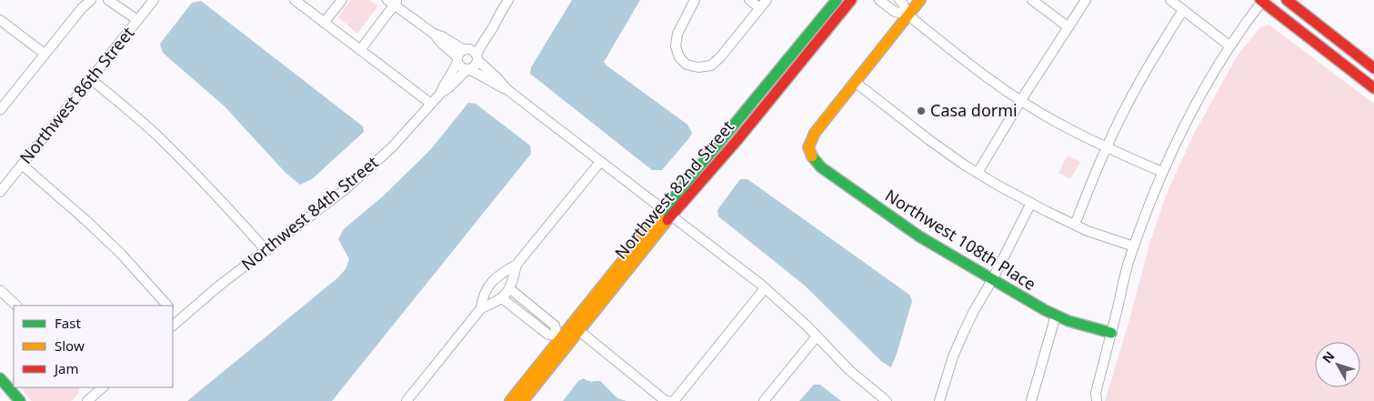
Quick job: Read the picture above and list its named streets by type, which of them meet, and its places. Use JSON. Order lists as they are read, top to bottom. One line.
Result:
{"streets":{"street":["Northwest 86th Street","Northwest 82nd Street","Northwest 84th Street","Northwest 108th Place"]},"places":["Casa dormi"],"legend":["Fast","Slow","Jam"],"north":"top left"}
